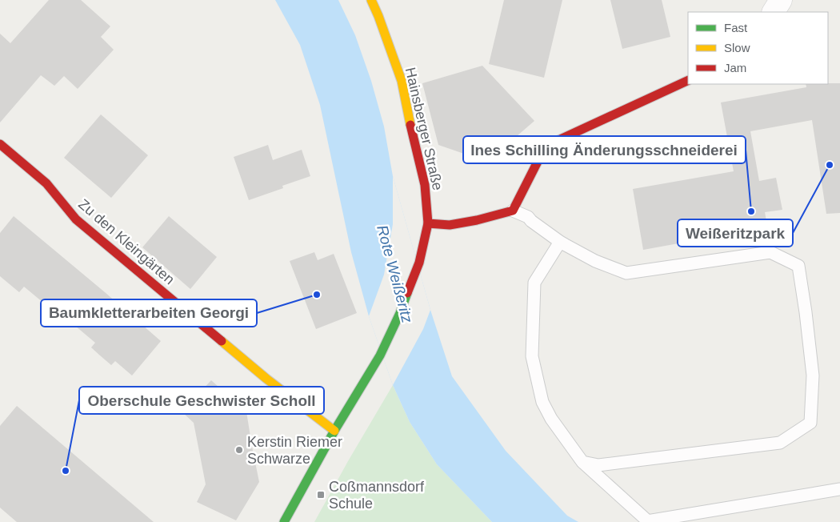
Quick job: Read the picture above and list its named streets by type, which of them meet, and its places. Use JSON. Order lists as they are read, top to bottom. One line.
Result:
{"streets":{"street":["Hainsberger Straße","Zu den Kleingärten"]},"crossings":[["Hainsberger Straße","Zu den Kleingärten"]],"water":["Rote Weißeritz"],"places":{"other":["Weißeritzpark","Ines Schilling Änderungsschneiderei","Baumkletterarbeiten Georgi","Kerstin Riemer Schwarze","Oberschule Geschwister Scholl"],"transit":["Coßmannsdorf Schule"]},"legend":["Fast","Slow","Jam"]}
